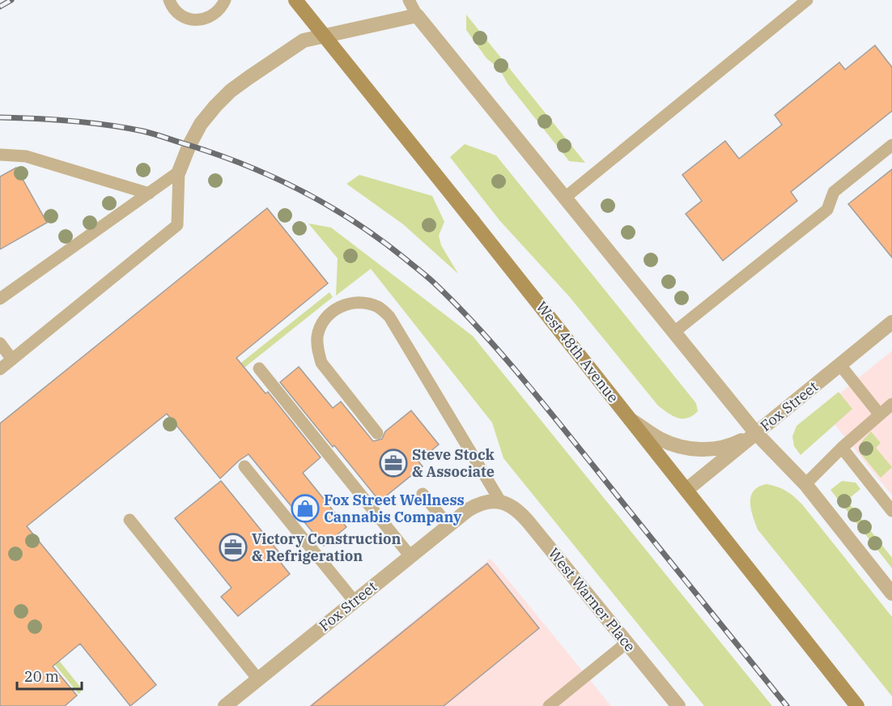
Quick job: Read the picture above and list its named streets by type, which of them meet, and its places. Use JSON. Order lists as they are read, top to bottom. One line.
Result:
{"streets":{"street":["West 48th Avenue","Fox Street","West Warner Place"]},"crossings":[["West 48th Avenue","Fox Street"],["Fox Street","West Warner Place"]],"places":{"office":["Steve Stock & Associate","Victory Construction & Refrigeration"],"shop":["Fox Street Wellness Cannabis Company"]},"scale_bar":"20 m"}
